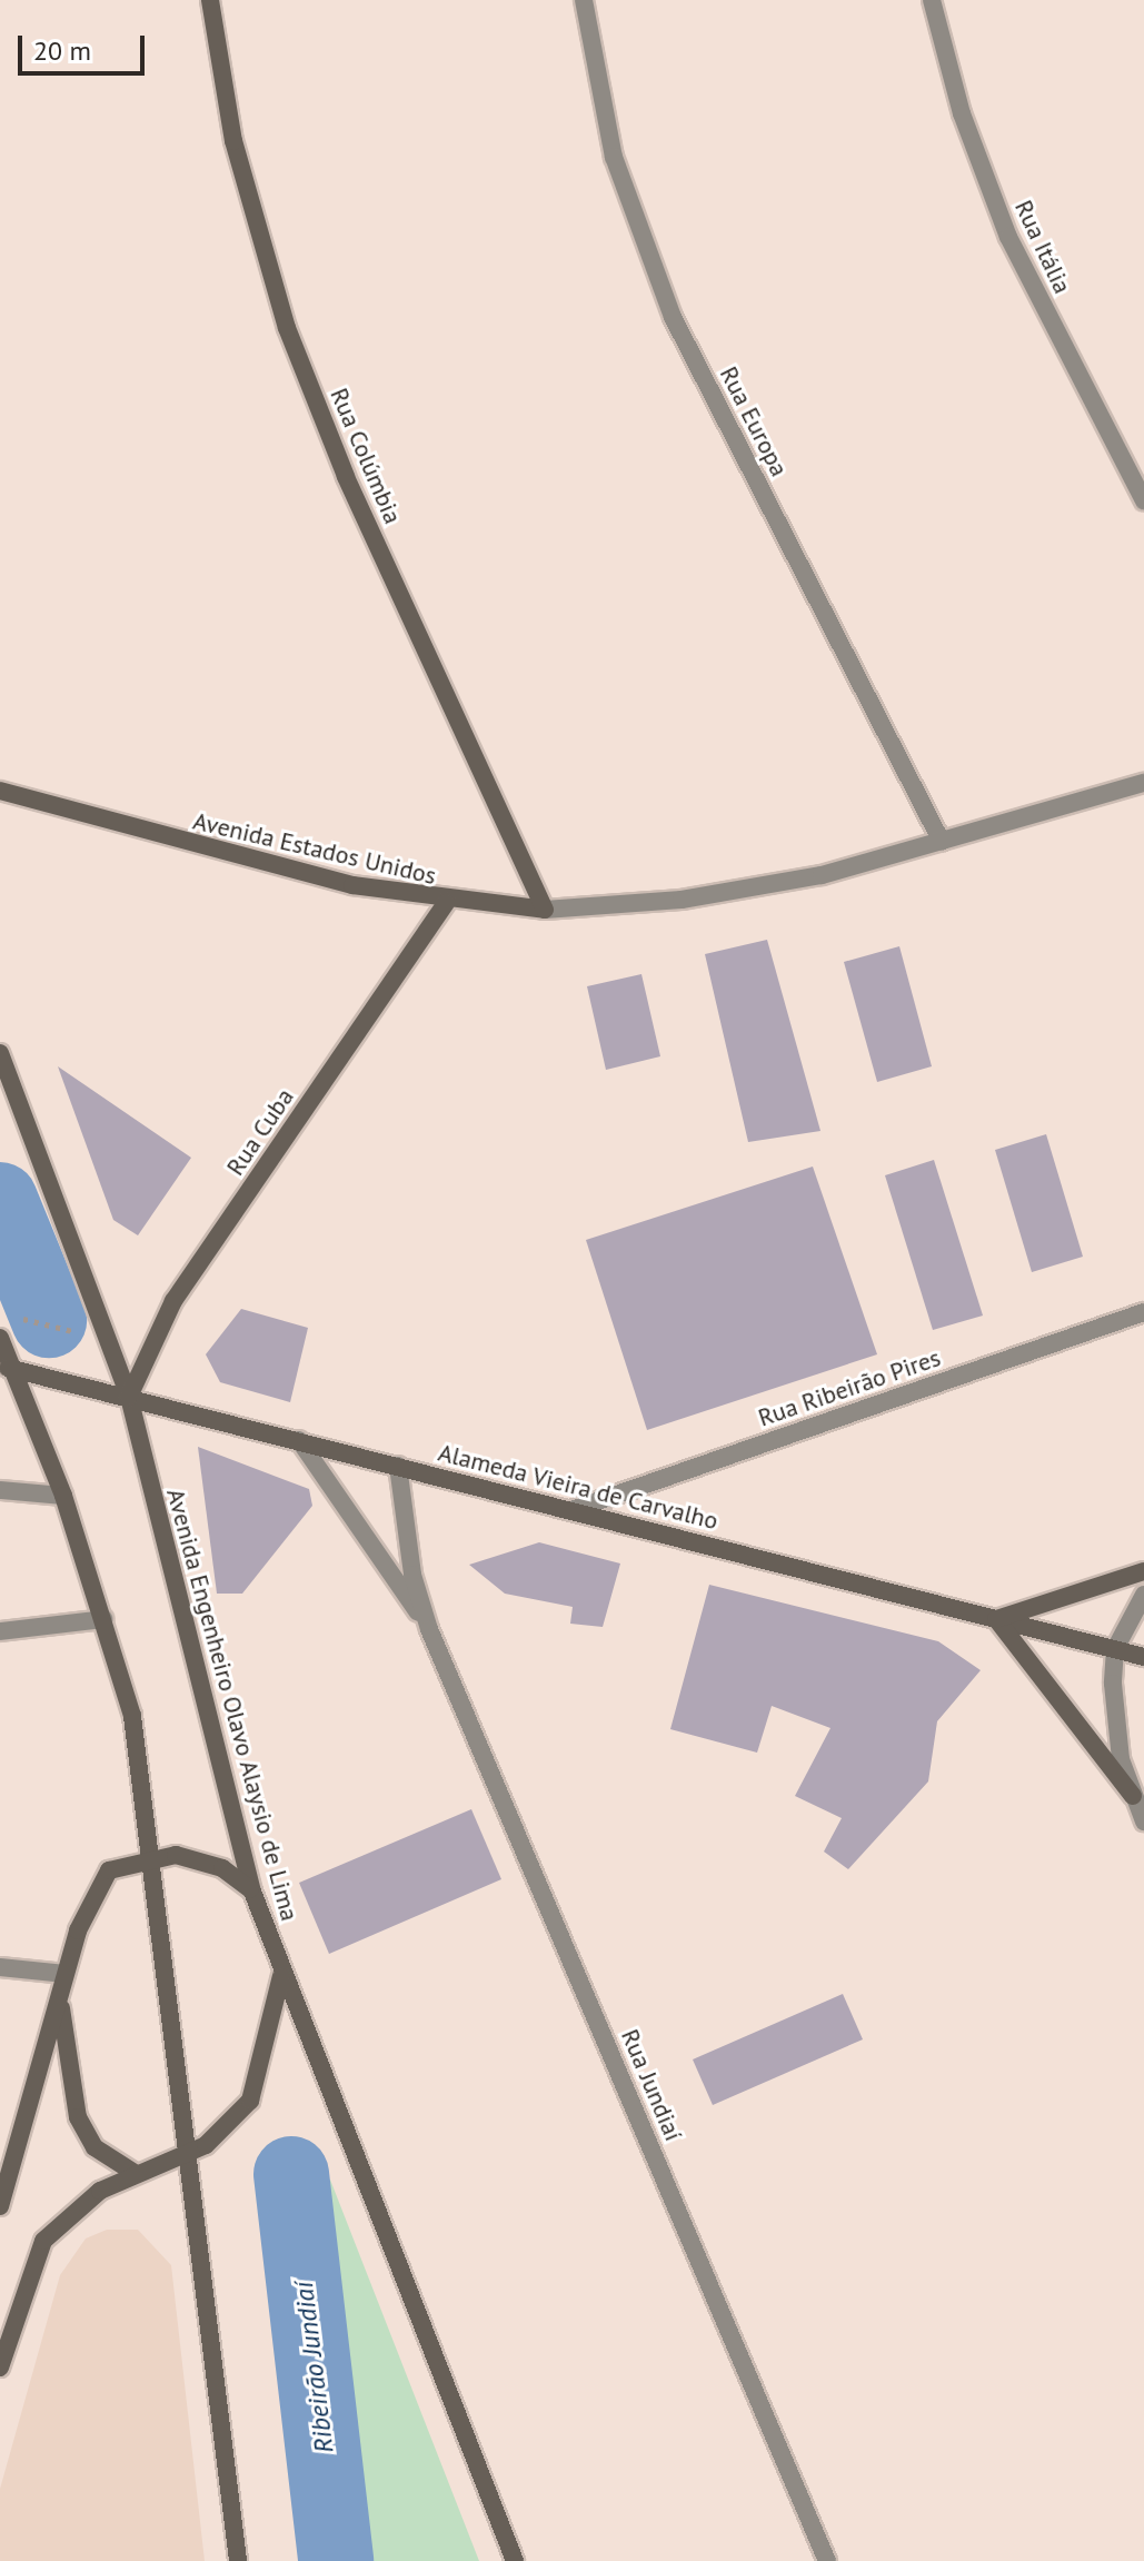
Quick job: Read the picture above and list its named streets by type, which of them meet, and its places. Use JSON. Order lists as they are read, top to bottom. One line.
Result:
{"streets":{"main road":["Rua Colúmbia","Avenida Estados Unidos","Rua Cuba","Alameda Vieira de Carvalho","Avenida Engenheiro Olavo Alaysio de Lima"],"street":["Rua Itália","Rua Europa","Rua Ribeirão Pires","Rua Jundiaí"]},"crossings":[["Rua Europa","Avenida Estados Unidos"],["Rua Colúmbia","Avenida Estados Unidos"],["Avenida Estados Unidos","Rua Cuba"],["Rua Cuba","Alameda Vieira de Carvalho"],["Rua Cuba","Avenida Engenheiro Olavo Alaysio de Lima"],["Rua Ribeirão Pires","Alameda Vieira de Carvalho"],["Alameda Vieira de Carvalho","Avenida Engenheiro Olavo Alaysio de Lima"],["Alameda Vieira de Carvalho","Rua Jundiaí"]],"water":["Ribeirão Jundiaí"],"scale_bar":"20 m"}
